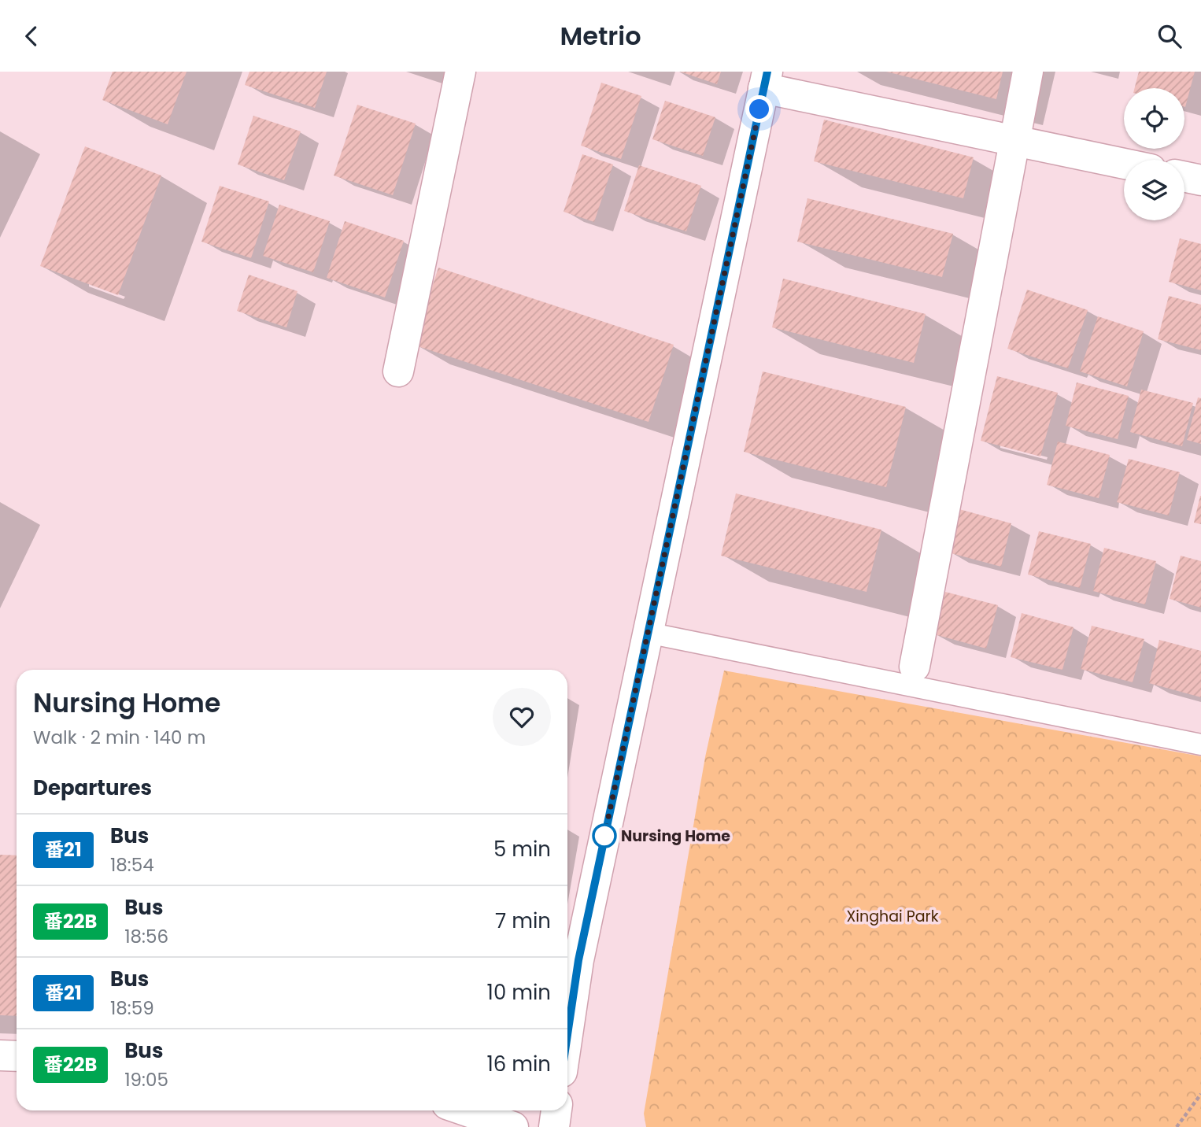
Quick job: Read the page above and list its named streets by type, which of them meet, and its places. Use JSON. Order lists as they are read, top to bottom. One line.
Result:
{"parks":["Xinghai Park"],"places":["Nursing Home"],"lines":["bus line 番21"],"page":{"header":"Metrio","heading":[["Nursing Home","Walk · 2 min · 140 m"],"Departures"],"list":[{"mark":"番21","name":"Bus","note":"18:54","value":"5 min"},{"mark":"番22B","name":"Bus","note":"18:56","value":"7 min"},{"mark":"番21","name":"Bus","note":"18:59","value":"10 min"},{"mark":"番22B","name":"Bus","note":"19:05","value":"16 min"}]}}
